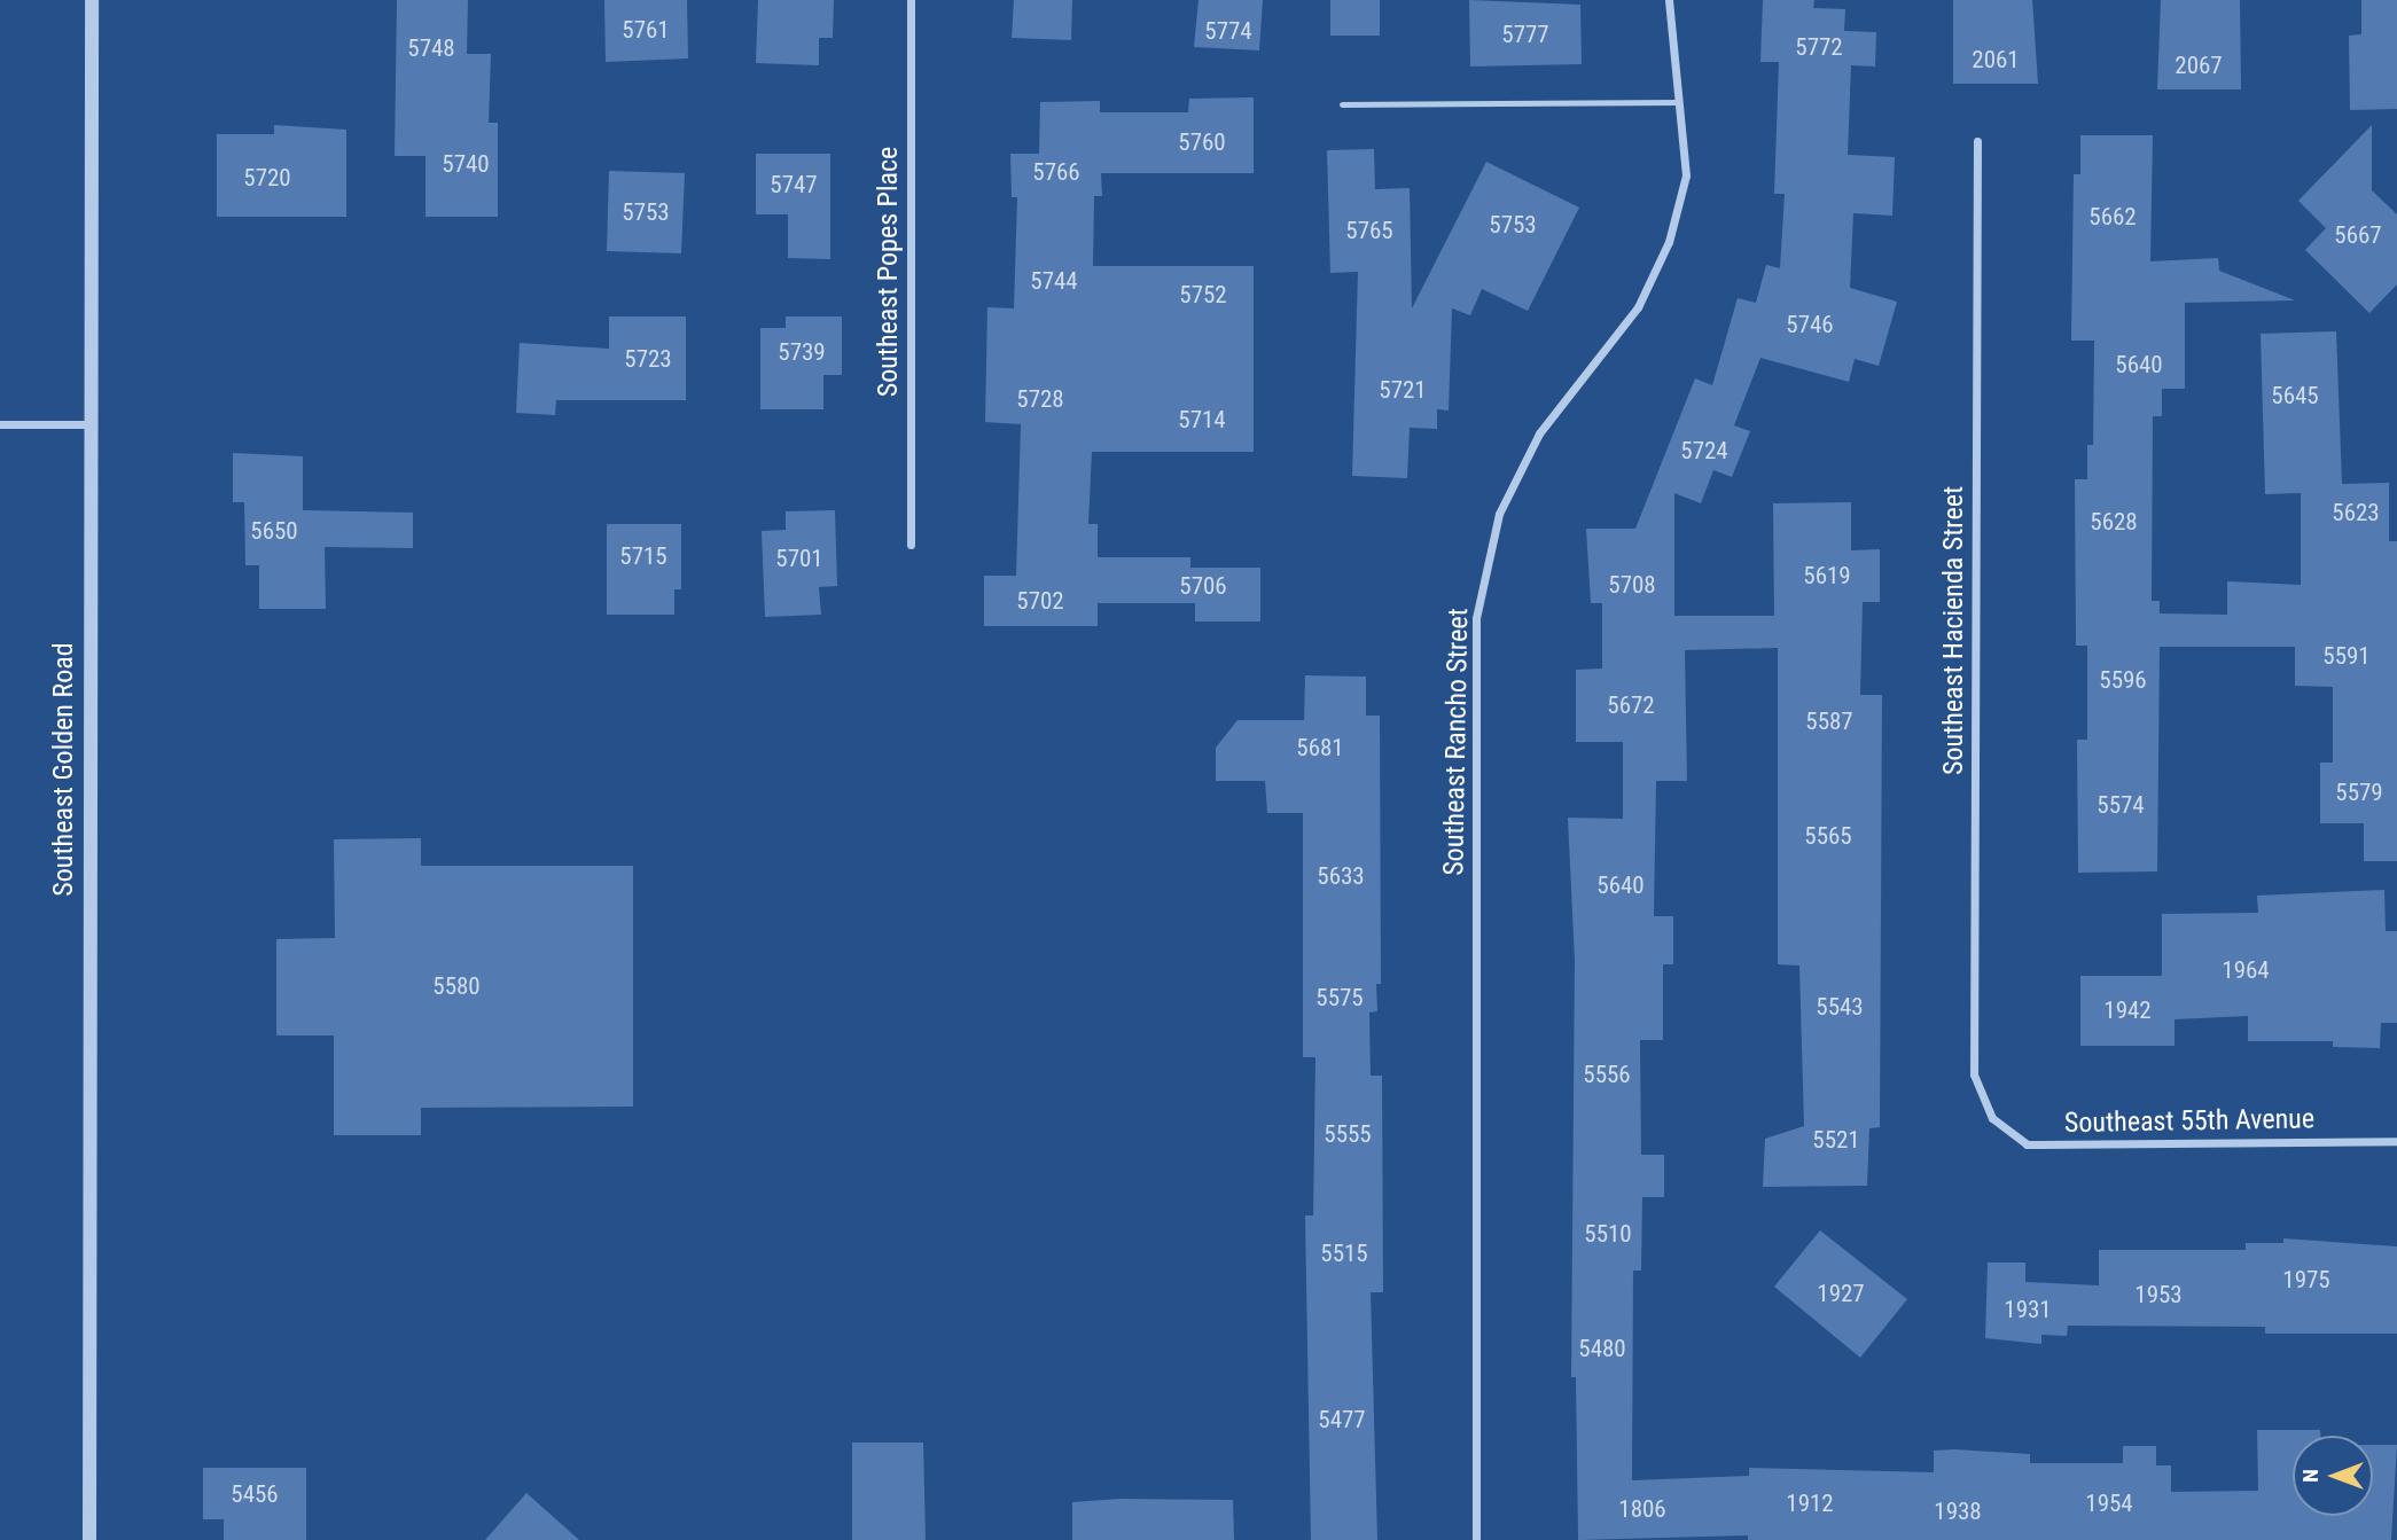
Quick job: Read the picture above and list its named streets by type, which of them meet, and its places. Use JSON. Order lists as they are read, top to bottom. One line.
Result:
{"streets":{"street":["Southeast Popes Place","Southeast Hacienda Street","Southeast Rancho Street","Southeast Golden Road","Southeast 55th Avenue"]},"crossings":[["Southeast Hacienda Street","Southeast 55th Avenue"]],"house_numbers":["5761","5774","5777","5772","5748","2061","2067","5760","5740","5766","5720","5747","5753","5662","5753","5765","5667","5744","5752","5746","5739","5723","5640","5721","5645","5728","5714","5724","5623","5628","5650","5715","5701","5619","5708","5706","5702","5591","5596","5672","5587","5681","5579","5574","5565","5633","5640","1964","5580","5575","5543","1942","5556","5555","5521","5510","5515","1975","1927","1953","1931","5480","5477","5456","1912","1954","1806","1938"],"north":"left"}
